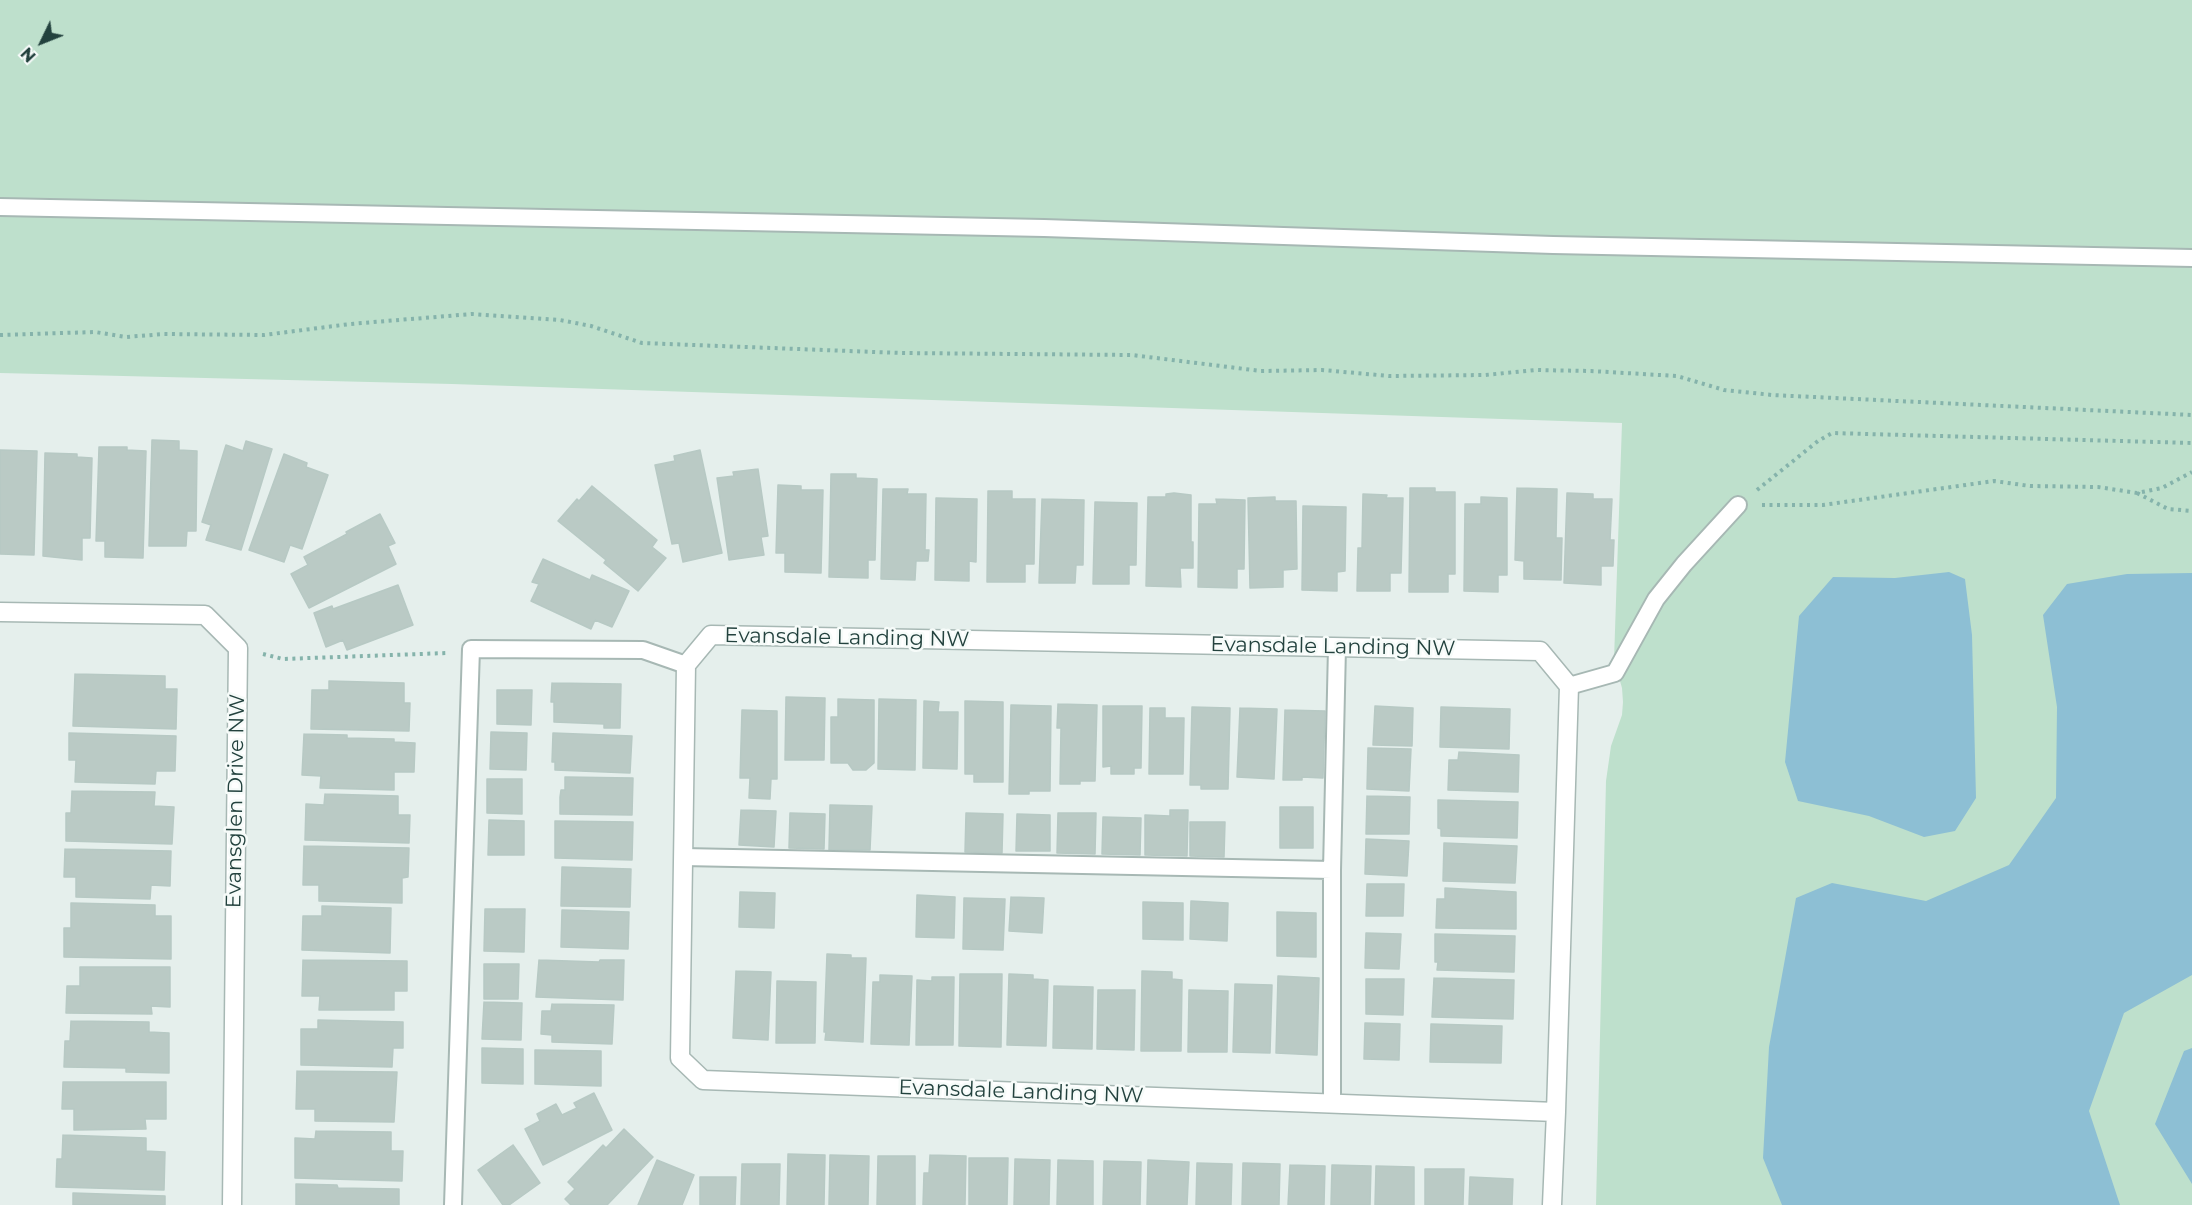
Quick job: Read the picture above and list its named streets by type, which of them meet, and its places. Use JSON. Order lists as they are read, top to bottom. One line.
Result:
{"streets":{"street":["Evansdale Landing NW","Evansglen Drive NW"]},"north":"bottom left"}
